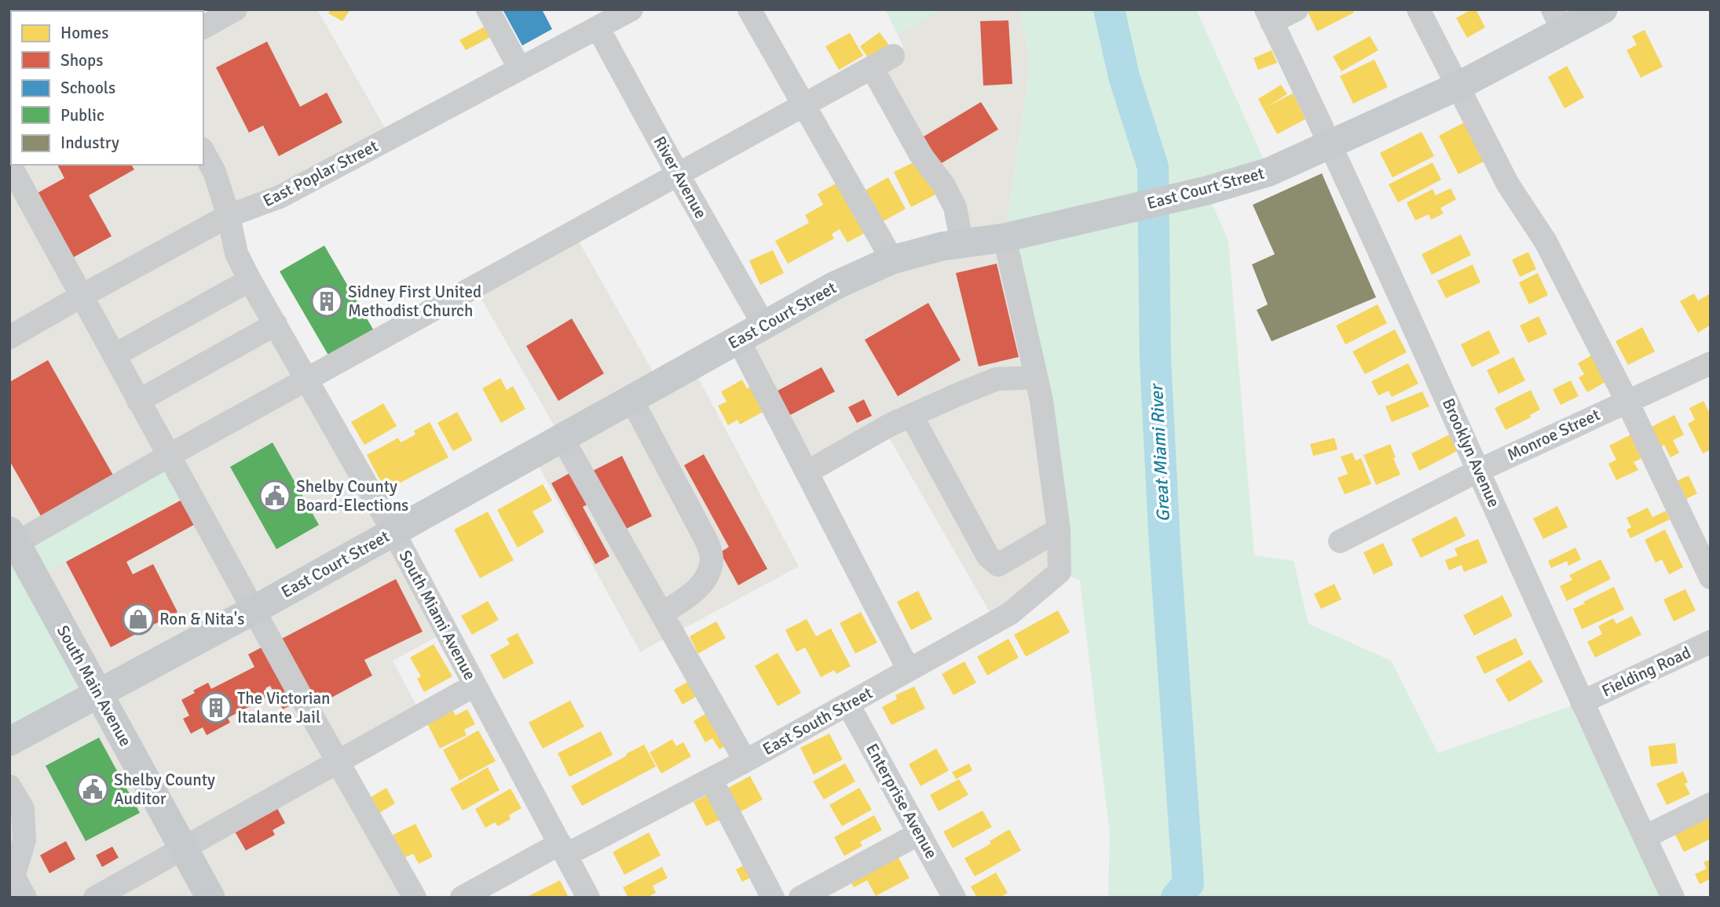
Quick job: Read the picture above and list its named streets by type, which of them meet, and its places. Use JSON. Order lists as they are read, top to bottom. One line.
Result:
{"streets":{"main road":["East Court Street","South Main Avenue"],"street":["East Poplar Street","River Avenue","Monroe Street","Brooklyn Avenue","South Miami Avenue","Fielding Road","East South Street","Enterprise Avenue"]},"crossings":[["East Poplar Street","River Avenue"],["East Poplar Street","South Miami Avenue"],["River Avenue","East Court Street"],["East Court Street","Brooklyn Avenue"],["East Court Street","South Miami Avenue"],["East Court Street","South Main Avenue"],["Monroe Street","Brooklyn Avenue"],["Brooklyn Avenue","Fielding Road"],["South Miami Avenue","East South Street"],["East South Street","Enterprise Avenue"]],"water":["Great Miami River"],"places":{"building":["Sidney First United Methodist Church","The Victorian Italante Jail"],"public building":["Shelby County Board-Elections","Shelby County Auditor"],"shop":["Ron & Nita's"]},"legend":["Homes","Shops","Schools","Public","Industry"]}
